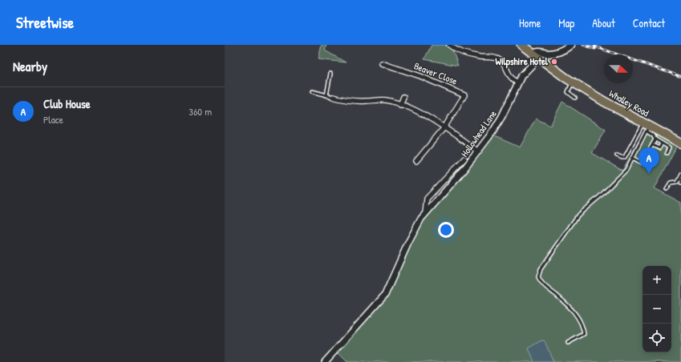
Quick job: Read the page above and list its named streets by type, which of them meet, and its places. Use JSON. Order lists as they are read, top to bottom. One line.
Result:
{"streets":{"highway":["Whalley Road"],"street":["Beaver Close","Hollowhead Lane"]},"crossings":[["Whalley Road","Hollowhead Lane"]],"places":["Wilpshire Hotel"],"north":"right","page":{"header":"Streetwise","nav":["Home","Map","About","Contact"],"heading":"Nearby","list":[{"mark":"A","name":"Club House","note":"Place","value":"360 m"}],"pins":"A","map_buttons":["+","−"]}}
